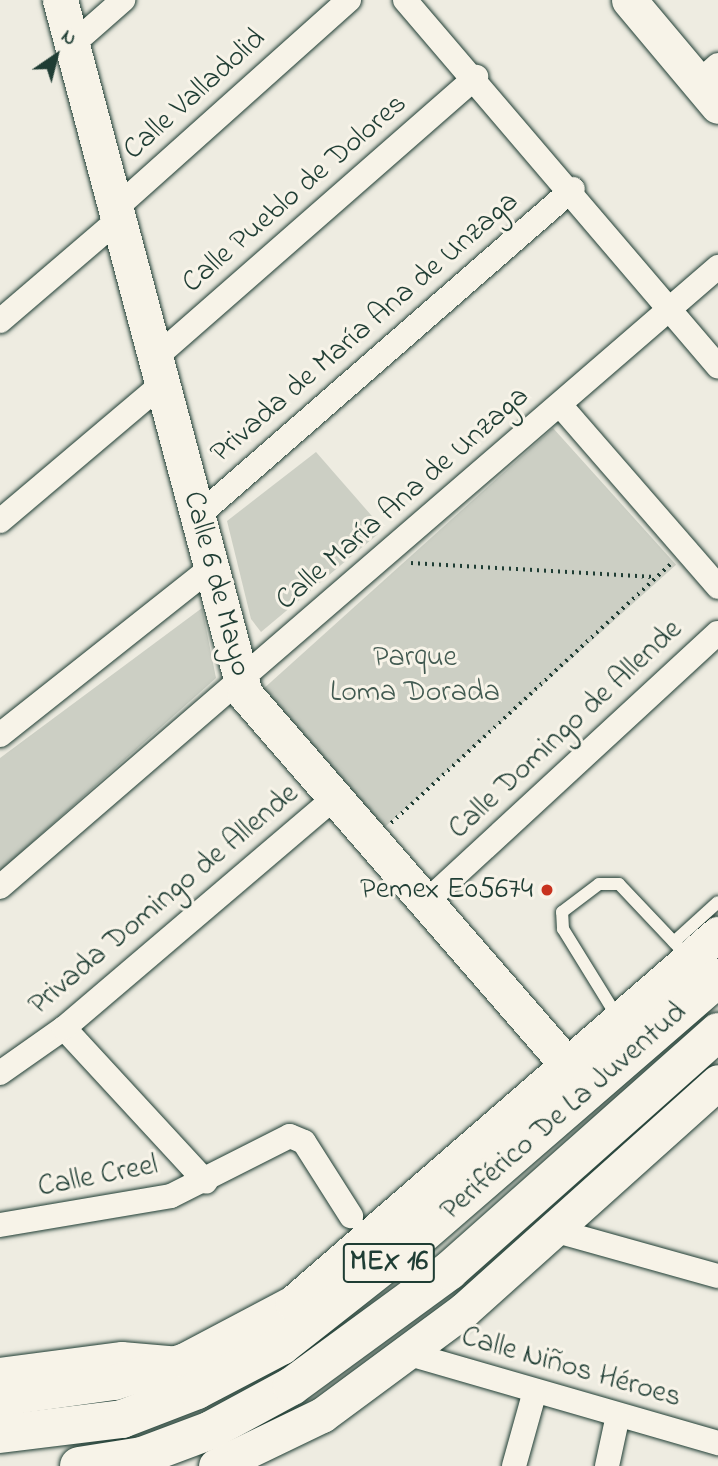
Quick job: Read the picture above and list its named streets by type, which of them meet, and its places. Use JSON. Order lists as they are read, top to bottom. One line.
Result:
{"streets":{"highway":["Periférico De La Juventud","MEX 16"],"main road":["Calle 6 de Mayo"],"street":["Calle Valladolid","Calle Pueblo de Dolores","Privada de María Ana de Unzaga","Calle María Ana de Unzaga","Calle Domingo de Allende","Privada Domingo de Allende","Calle Creel","Calle Niños Héroes"]},"crossings":[["Calle Valladolid","Calle 6 de Mayo"],["Calle Pueblo de Dolores","Calle 6 de Mayo"],["Privada de María Ana de Unzaga","Calle 6 de Mayo"],["Calle María Ana de Unzaga","Calle 6 de Mayo"],["Calle 6 de Mayo","Calle Domingo de Allende"],["Calle 6 de Mayo","Privada Domingo de Allende"]],"parks":["Parque Loma Dorada"],"places":["Pemex E05674"],"north":"top right"}
